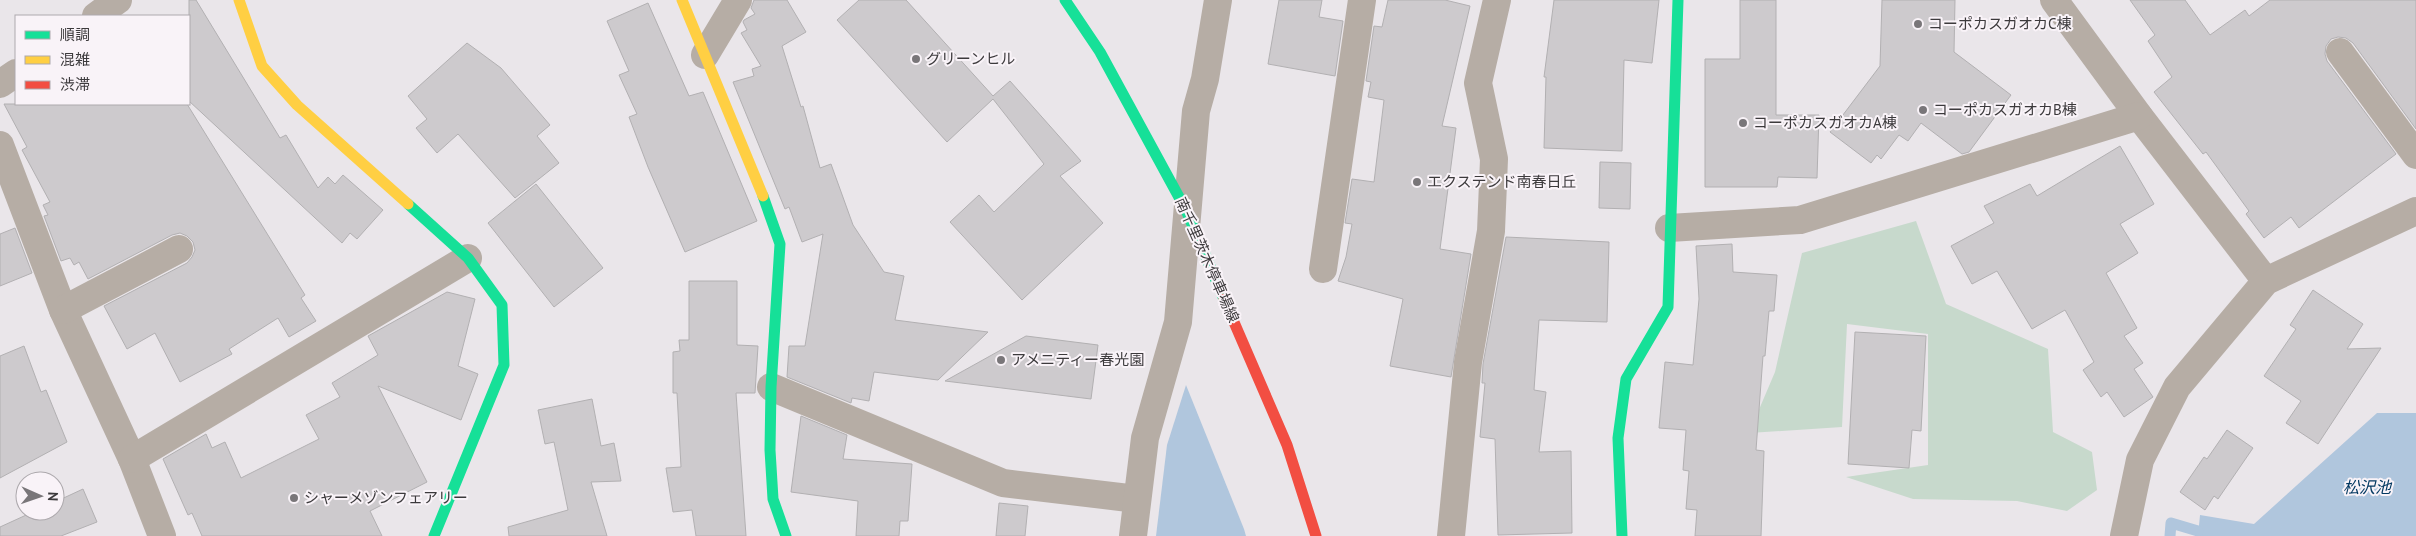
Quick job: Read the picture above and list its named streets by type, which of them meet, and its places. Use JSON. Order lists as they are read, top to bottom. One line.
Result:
{"streets":{"street":["南千里茨木停車場線"]},"water":["松沢池"],"places":["コーポカスガオカC棟","グリーンヒル","コーポカスガオカB棟","コーポカスガオカA棟","エクステンド南春日丘","アメニティー春光園","シャーメゾンフェアリー"],"legend":["順調","混雑","渋滞"],"north":"right"}
